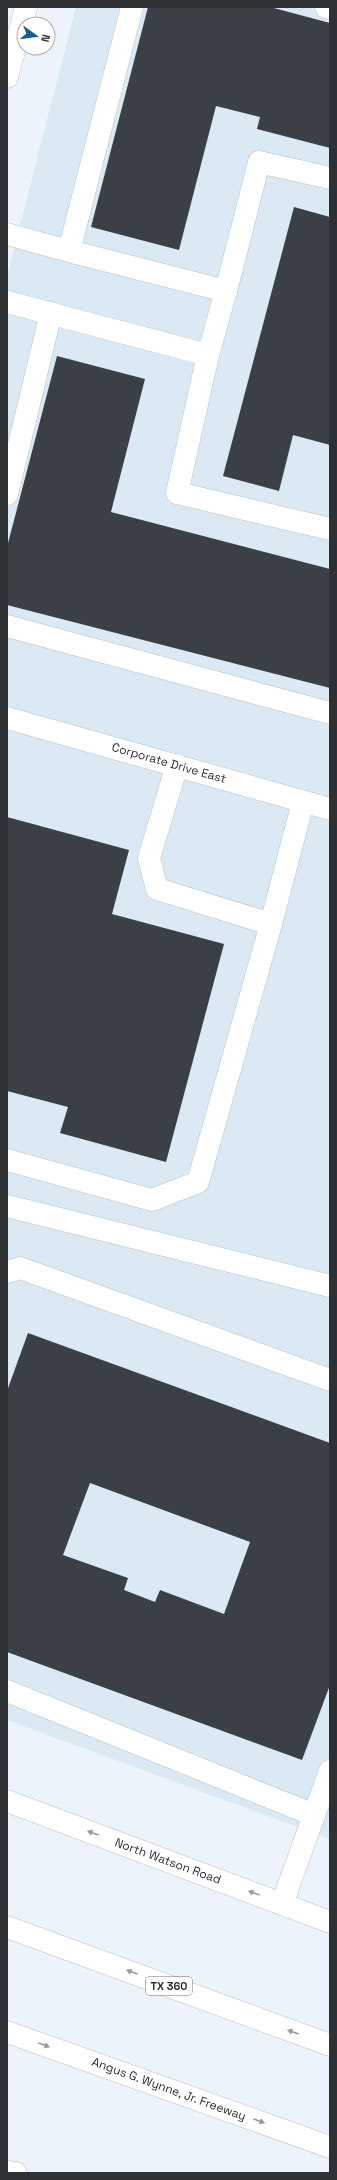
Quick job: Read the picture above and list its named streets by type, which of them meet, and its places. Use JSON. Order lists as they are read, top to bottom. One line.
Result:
{"streets":{"main road":["Corporate Drive East","North Watson Road","TX 360","Angus G. Wynne, Jr. Freeway"]},"north":"right"}
